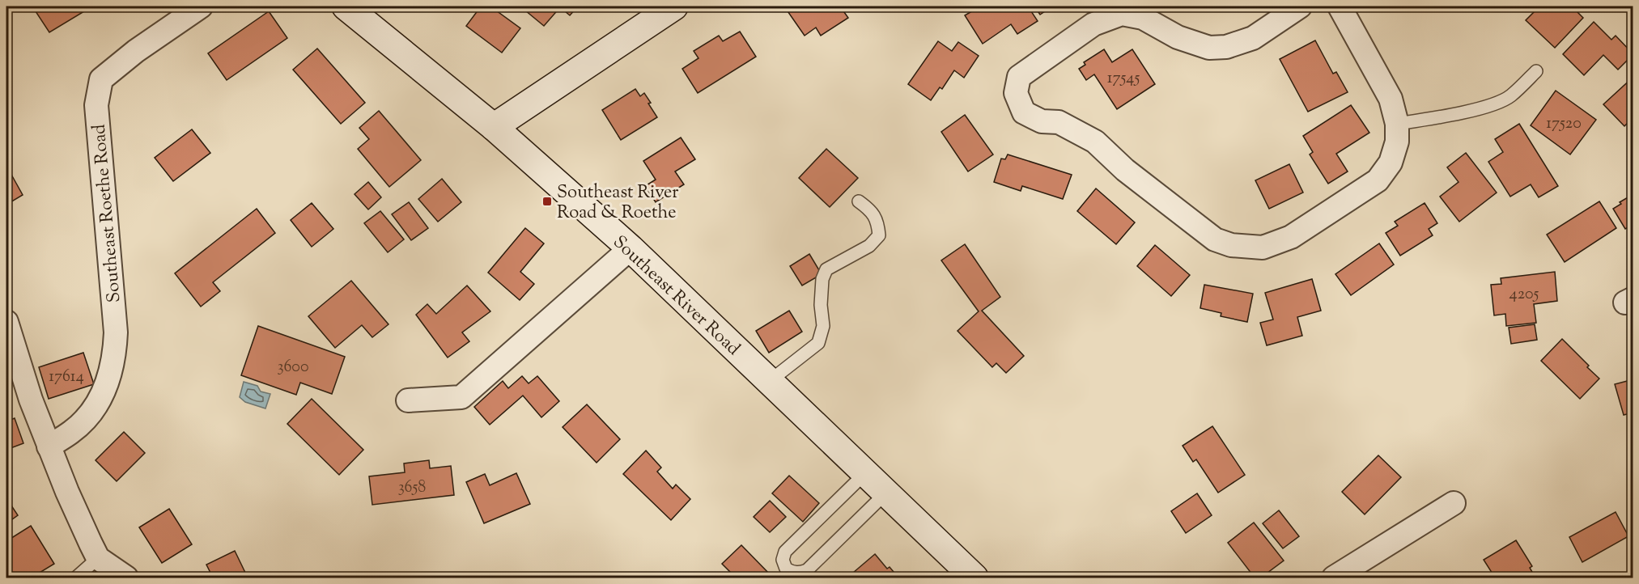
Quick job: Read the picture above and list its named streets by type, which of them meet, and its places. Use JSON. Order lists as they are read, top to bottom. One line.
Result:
{"streets":{"street":["Southeast Roethe Road","Southeast River Road"]},"places":{"transit":["Southeast River Road & Roethe"]},"house_numbers":["17545","17520","4205","3600","17614","3658"]}
